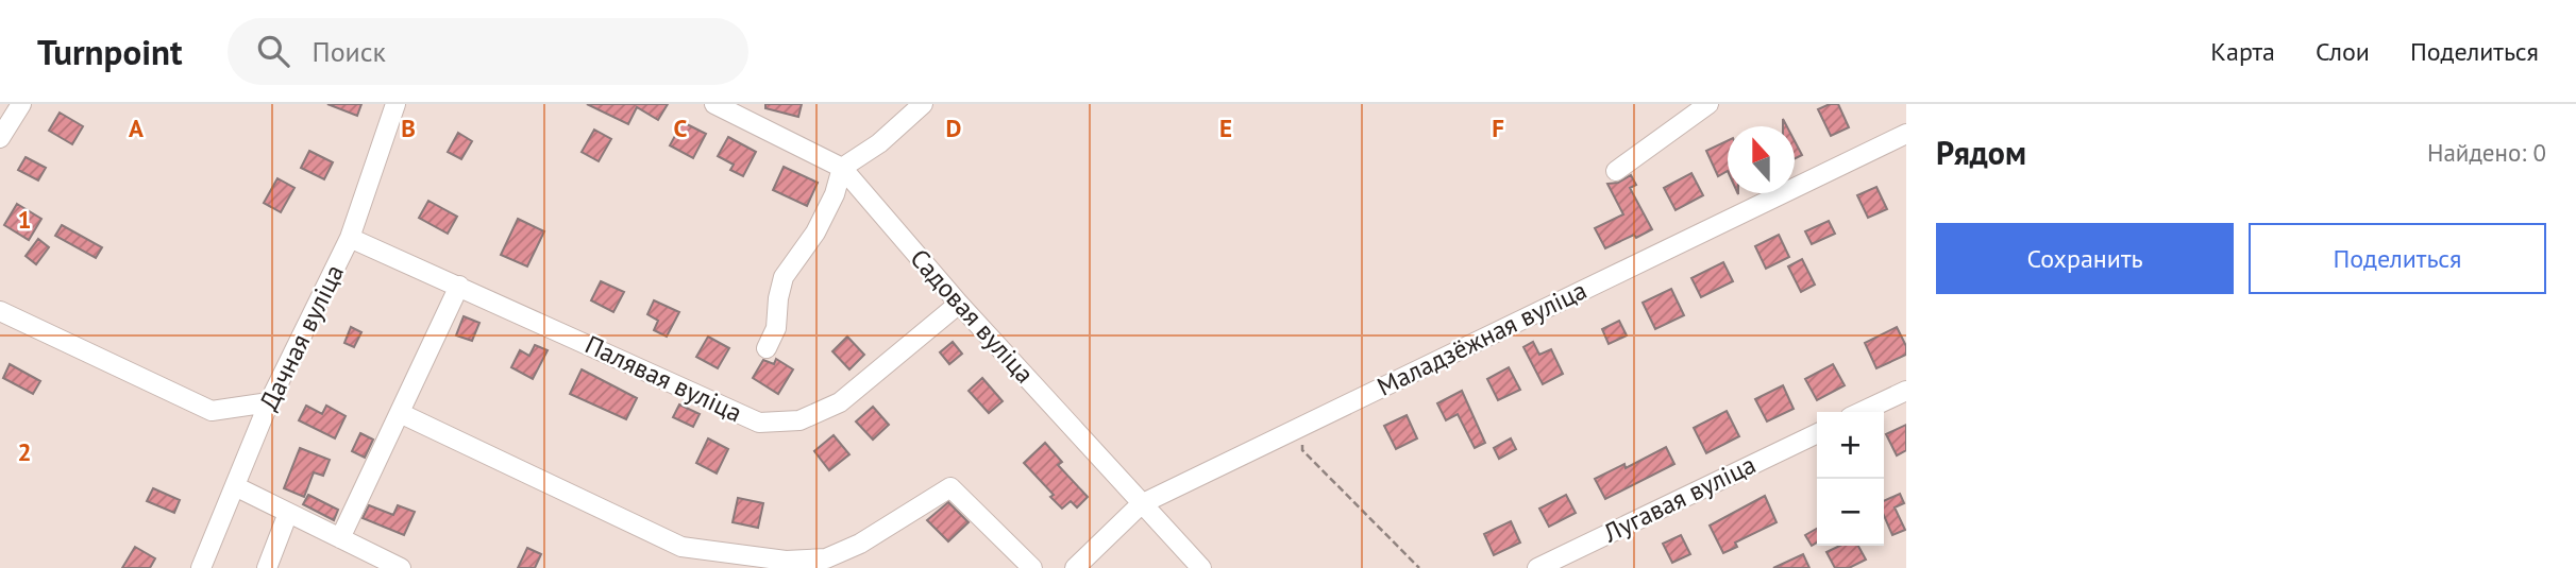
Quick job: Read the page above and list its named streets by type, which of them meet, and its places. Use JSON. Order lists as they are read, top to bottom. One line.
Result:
{"streets":{"street":["Садовая вуліца","Дачная вуліца","Маладзёжная вуліца","Палявая вуліца","Лугавая вуліца"]},"crossings":[["Садовая вуліца","Маладзёжная вуліца"],["Садовая вуліца","Палявая вуліца"],["Дачная вуліца","Палявая вуліца"]],"north":"top","page":{"header":"Turnpoint","search":"Поиск","nav":["Карта","Слои","Поделиться"],"heading":["Рядом","Найдено: 0"],"buttons":["Сохранить","Поделиться"],"map_buttons":["+","−"]},"grid":{"columns":["A","B","C","D","E","F"],"rows":["1","2"]}}
